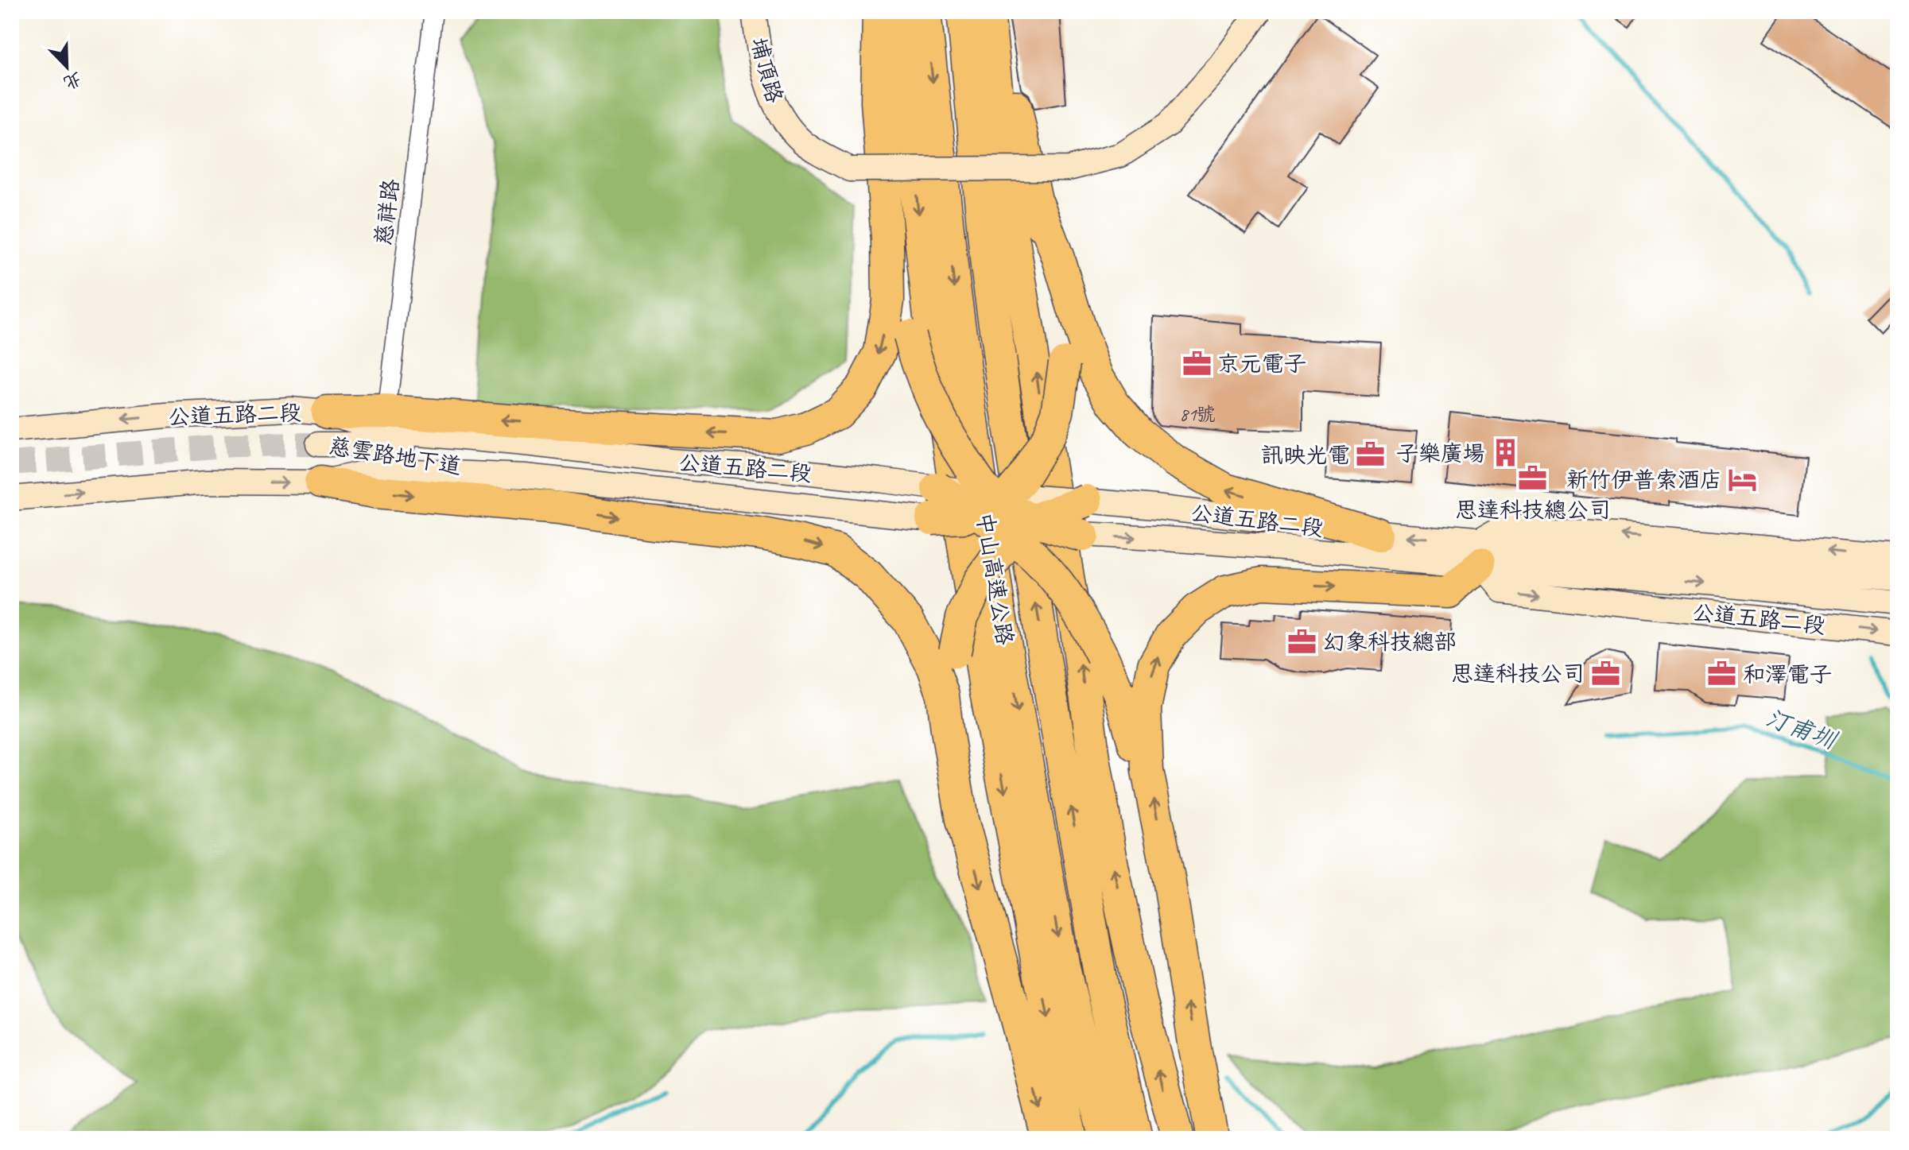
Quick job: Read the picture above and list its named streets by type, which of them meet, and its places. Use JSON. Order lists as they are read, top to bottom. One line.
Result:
{"streets":{"highway":["中山高速公路"],"street":["埔頂路","慈祥路","公道五路二段","慈雲路地下道"]},"crossings":[["公道五路二段","慈雲路地下道"]],"water":["汀甫圳"],"places":{"office":["京元電子","訊映光電","思達科技總公司","幻象科技總部","思達科技公司","和澤電子"],"building":["子樂廣場"],"hotel":["新竹伊普索酒店"]},"house_numbers":["81號"],"north":"bottom right"}
